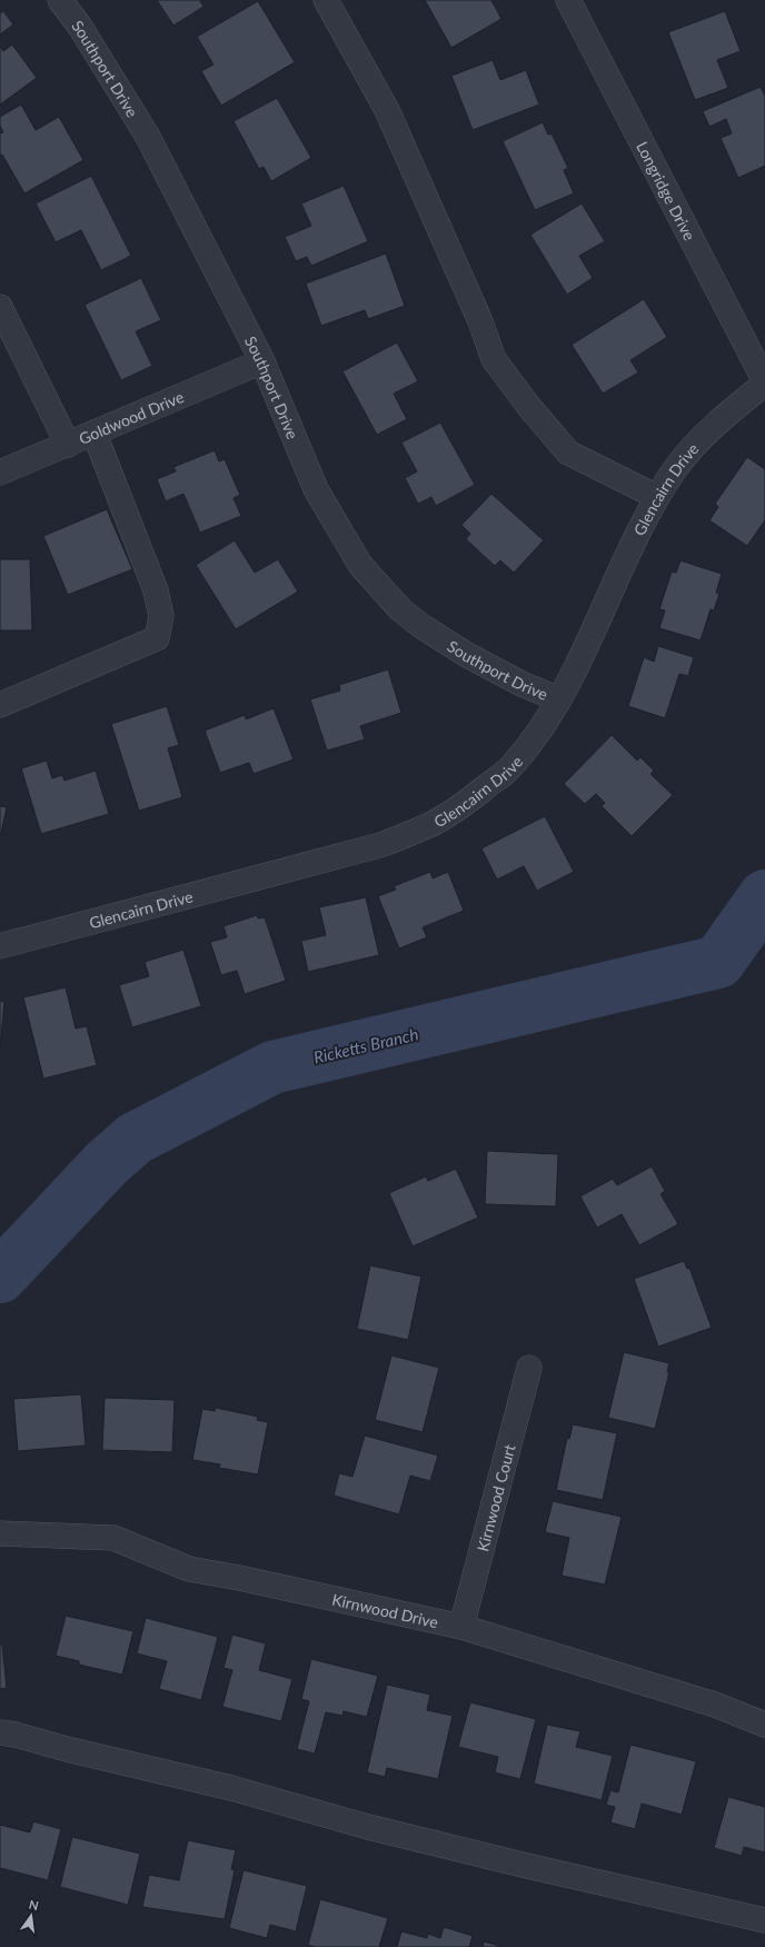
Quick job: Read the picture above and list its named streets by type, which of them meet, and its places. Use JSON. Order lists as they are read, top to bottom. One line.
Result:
{"streets":{"street":["Southport Drive","Longridge Drive","Goldwood Drive","Glencairn Drive","Kirnwood Court","Kirnwood Drive"]},"crossings":[["Southport Drive","Goldwood Drive"],["Southport Drive","Glencairn Drive"],["Longridge Drive","Glencairn Drive"],["Kirnwood Court","Kirnwood Drive"]],"water":["Ricketts Branch"],"north":"top"}
